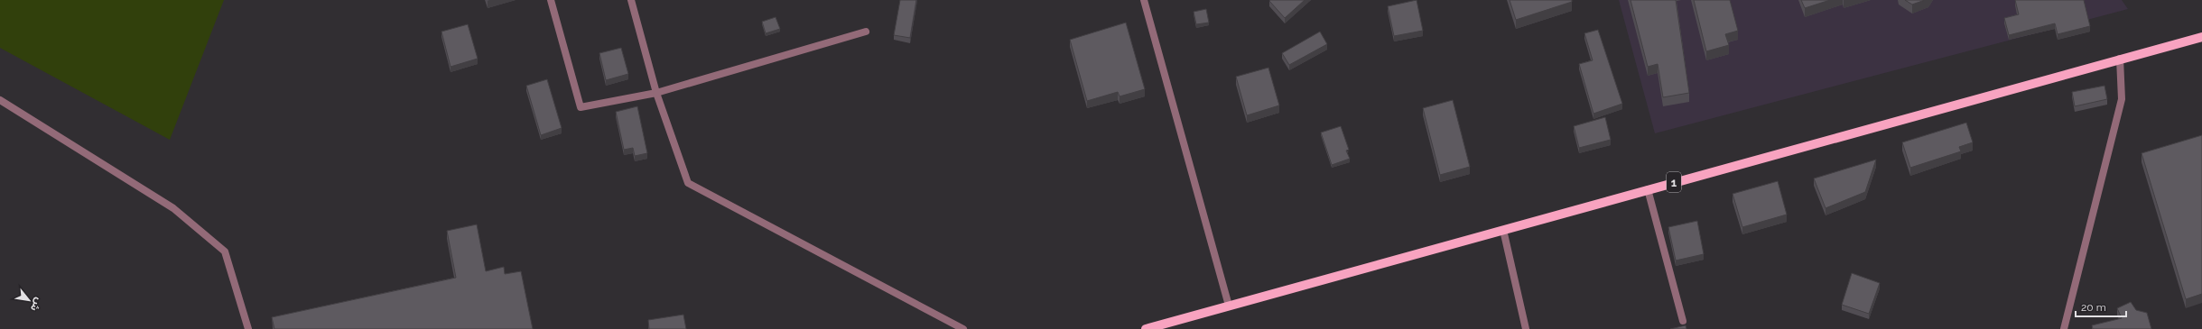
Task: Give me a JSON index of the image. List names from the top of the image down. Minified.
{"streets":{"main road":["1"]},"scale_bar":"20 m","north":"bottom right"}
